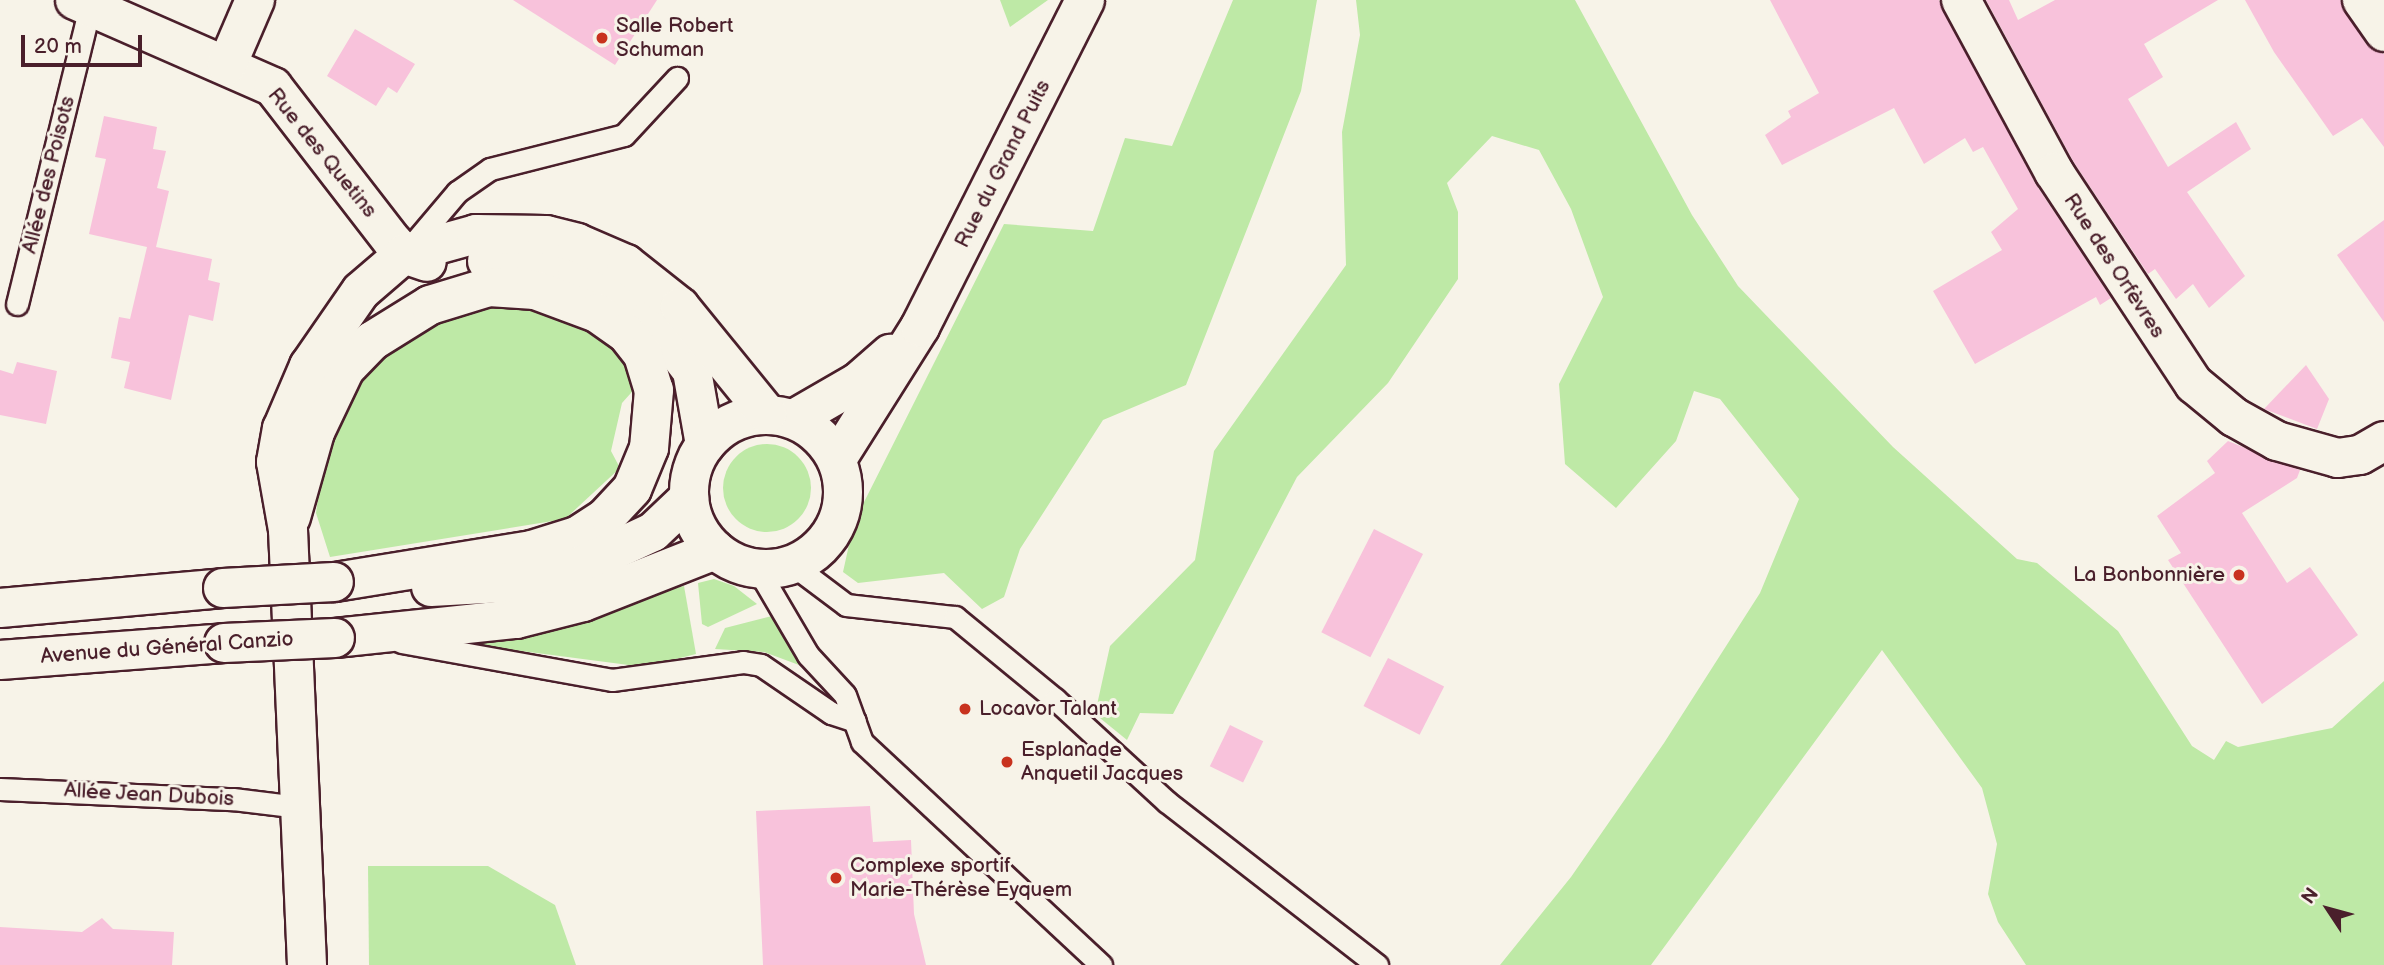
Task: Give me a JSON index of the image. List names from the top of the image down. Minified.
{"streets":{"street":["Rue des Quetins","Rue du Grand Puits","Rue des Orfèvres","Avenue du Général Canzio"],"lane":["Allée des Poisots","Allée Jean Dubois"]},"crossings":[["Rue des Quetins","Allée des Poisots"],["Rue du Grand Puits","Avenue du Général Canzio"]],"places":["Salle Robert Schuman","La Bonbonnière","Locavor Talant","Esplanade Anquetil Jacques","Complexe sportif Marie-Thérèse Eyquem"],"scale_bar":"20 m","north":"top left"}
